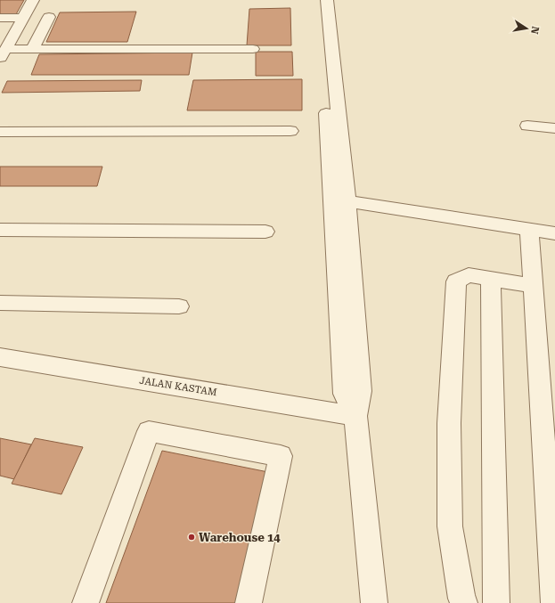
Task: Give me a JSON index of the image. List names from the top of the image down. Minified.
{"streets":{"street":["JALAN KASTAM"]},"places":["Warehouse 14"],"north":"right"}
